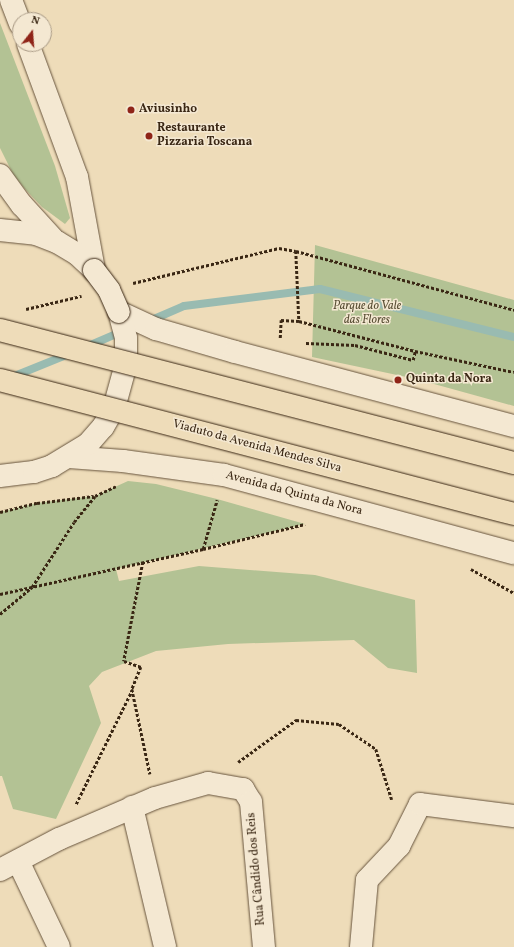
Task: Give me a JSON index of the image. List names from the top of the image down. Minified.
{"streets":{"highway":["Viaduto da Avenida Mendes Silva"],"main road":["Avenida da Quinta da Nora","Rua Cândido dos Reis"]},"parks":["Parque do Vale das Flores"],"places":["Aviusinho","Restaurante Pizzaria Toscana","Quinta da Nora"],"north":"top"}
